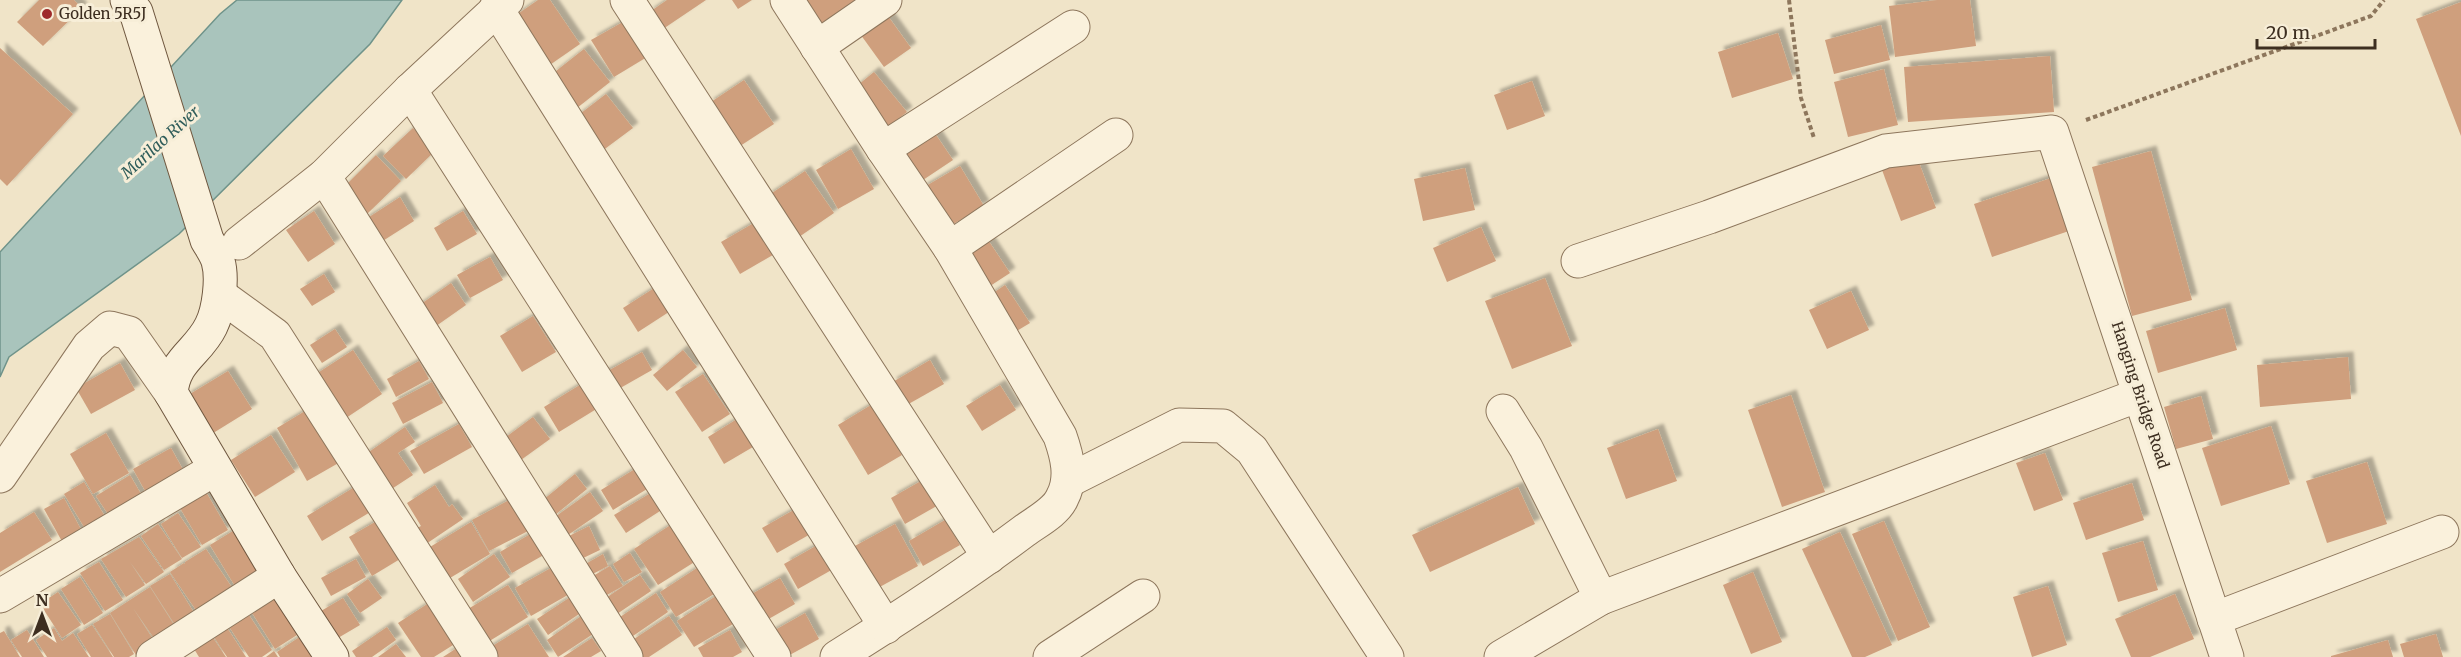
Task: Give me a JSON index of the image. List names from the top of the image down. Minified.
{"streets":{"street":["Hanging Bridge Road"]},"water":["Marilao River"],"places":["Golden 5R5J"],"scale_bar":"20 m","north":"top"}
